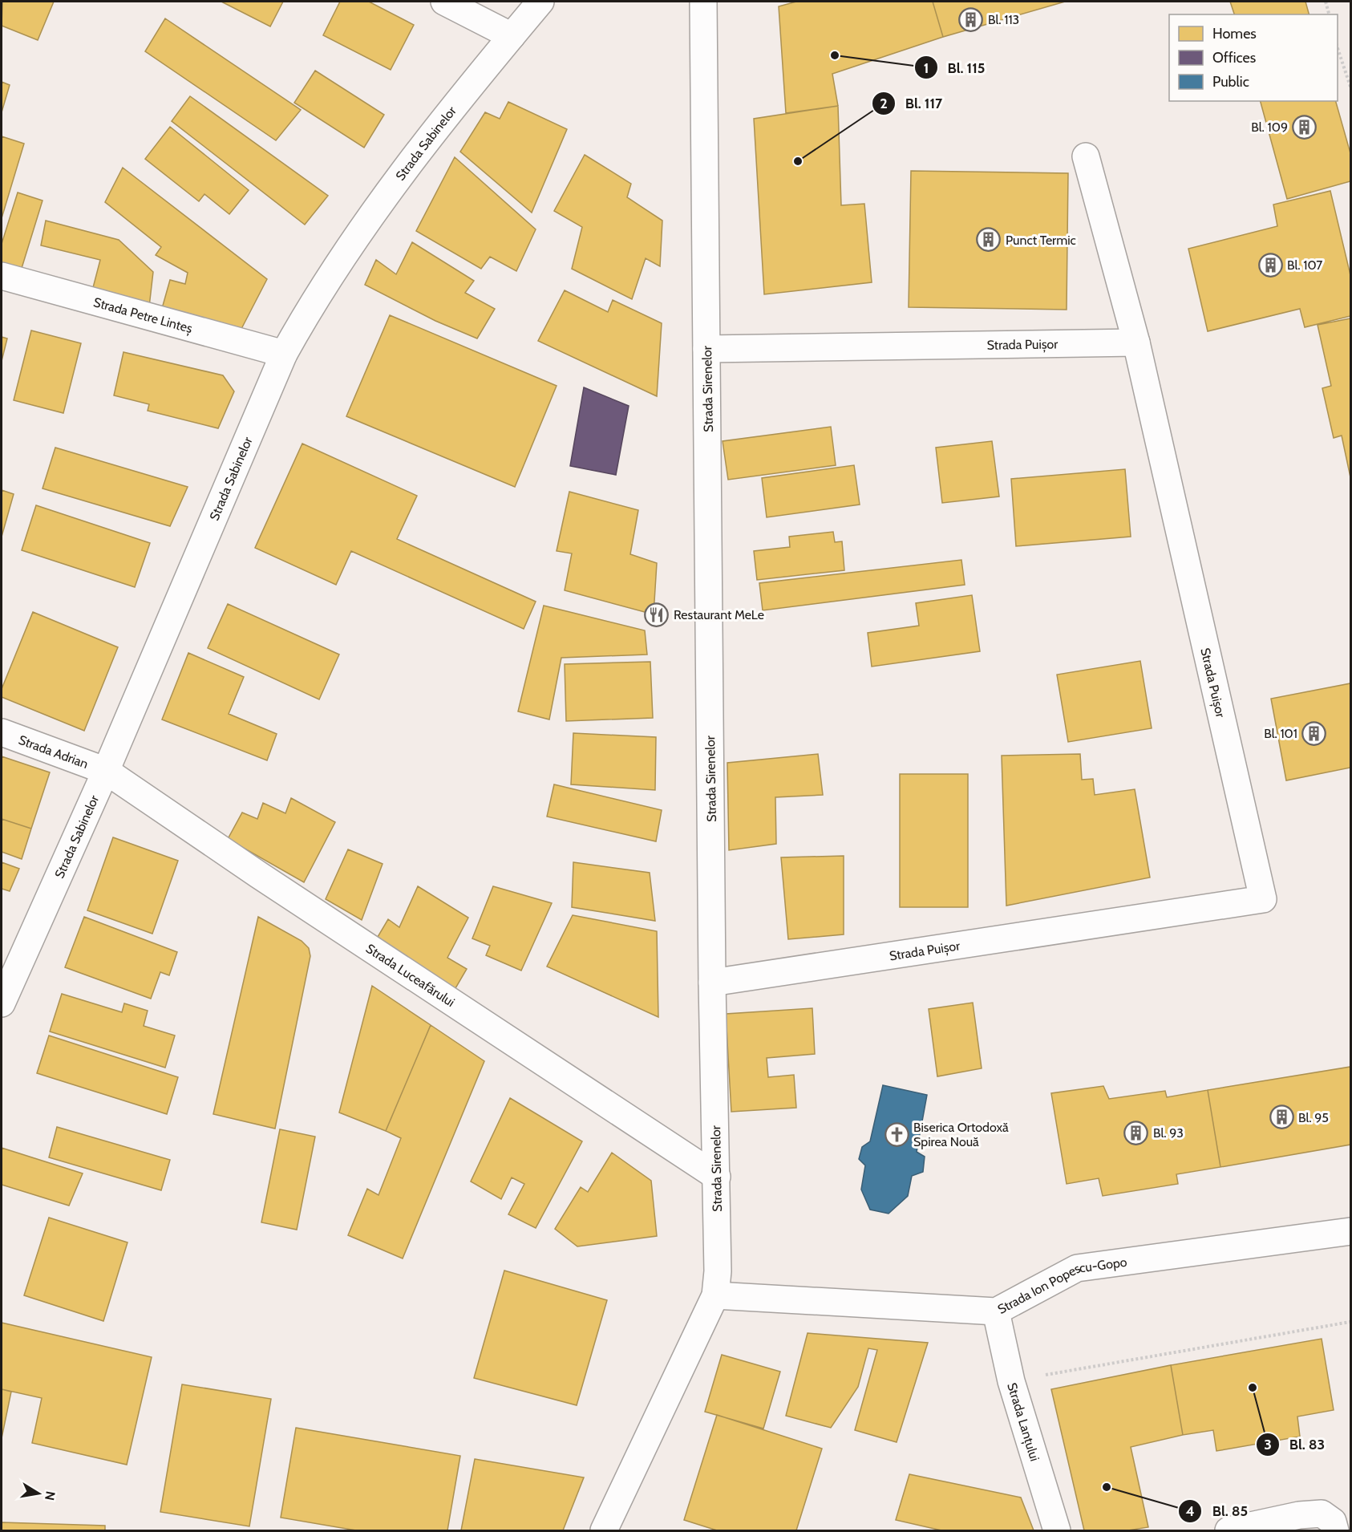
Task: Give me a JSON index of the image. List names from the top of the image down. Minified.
{"streets":{"street":["Strada Sabinelor","Strada Petre Linteș","Strada Puișor","Strada Sirenelor","Strada Adrian","Strada Luceafărului","Strada Ion Popescu-Gopo","Strada Lanțului"]},"crossings":[["Strada Sabinelor","Strada Petre Linteș"],["Strada Sabinelor","Strada Adrian"],["Strada Sabinelor","Strada Luceafărului"],["Strada Puișor","Strada Sirenelor"],["Strada Sirenelor","Strada Luceafărului"],["Strada Sirenelor","Strada Ion Popescu-Gopo"],["Strada Adrian","Strada Luceafărului"],["Strada Ion Popescu-Gopo","Strada Lanțului"]],"places":{"building":["Bl. 113","Bl. 109","Punct Termic","Bl. 107","Bl. 101","Bl. 95","Bl. 93"],"other":["Bl. 115","Bl. 117","Bl. 83","Bl. 85"],"restaurant":["Restaurant MeLe"],"church":["Biserica Ortodoxă Spirea Nouă"]},"legend":["Homes","Offices","Public"],"north":"right"}
